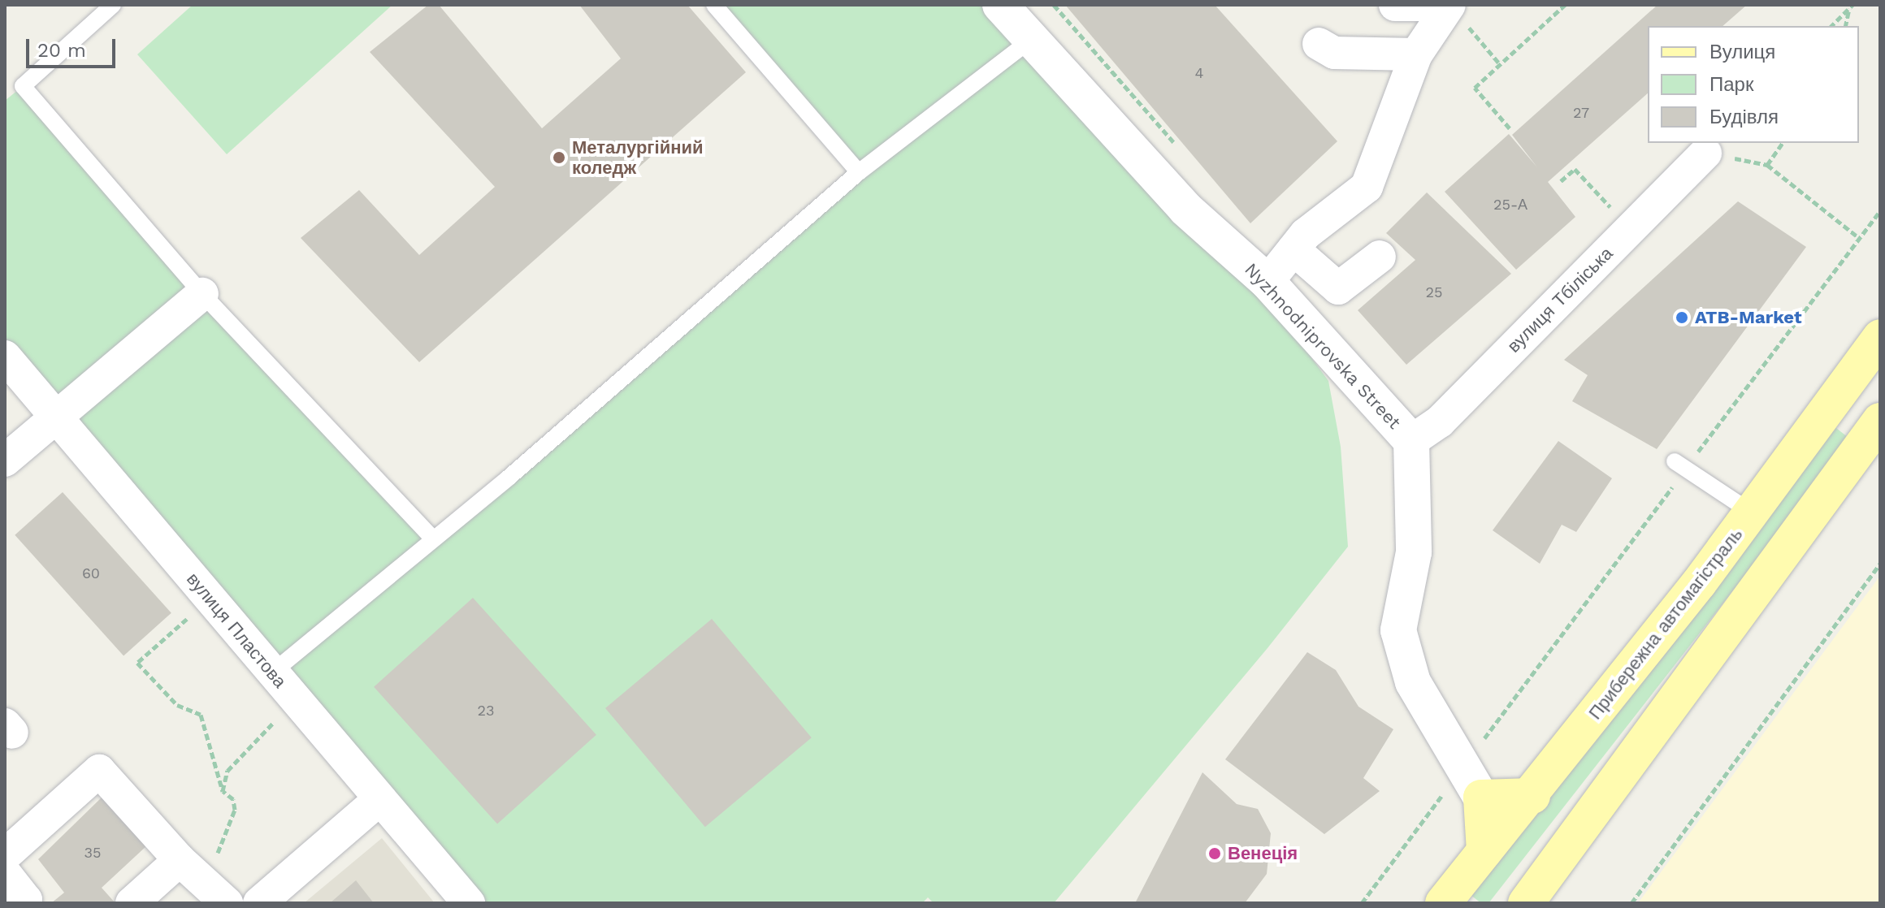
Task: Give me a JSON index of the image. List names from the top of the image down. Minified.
{"streets":{"main road":["Прибережна автомагістраль"],"street":["вулиця Тбіліська","Nyzhnodniprovska Street","вулиця Пластова"]},"crossings":[["вулиця Тбіліська","Nyzhnodniprovska Street"]],"places":["Металургійний коледж","ATB-Market","Венеція"],"house_numbers":["4","27","25-А","25","60","23","35"],"legend":["Вулиця","Парк","Будівля"],"scale_bar":"20 m"}
